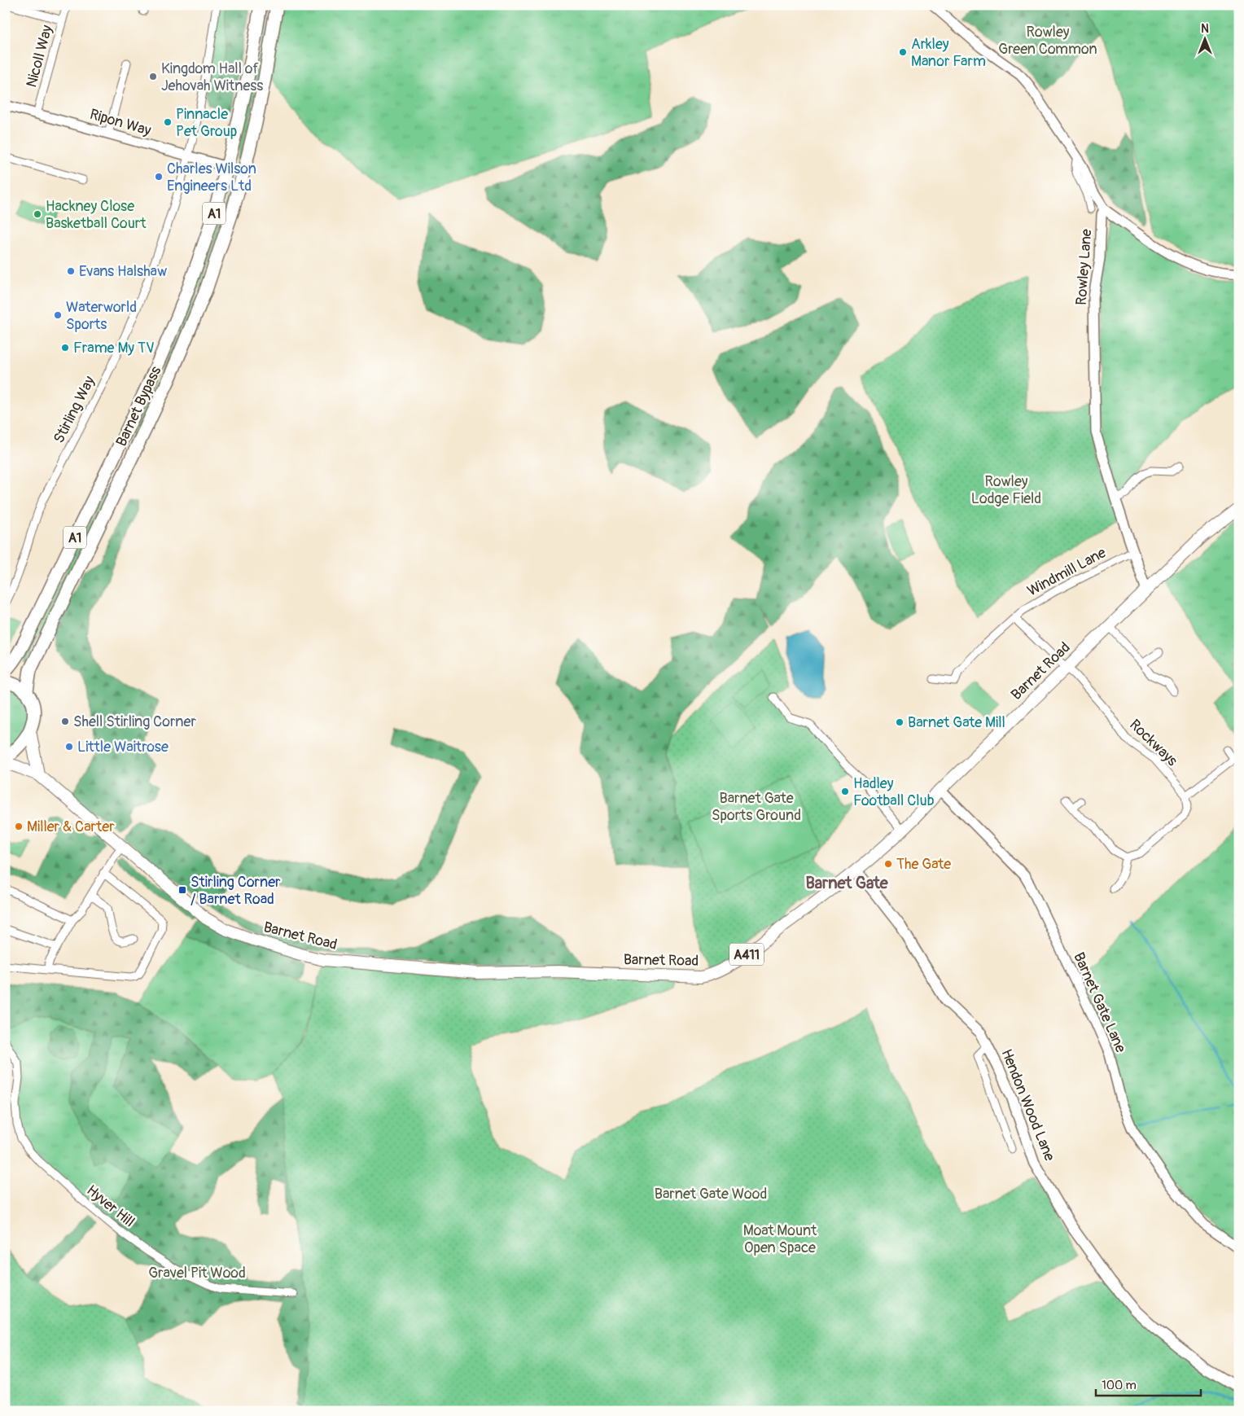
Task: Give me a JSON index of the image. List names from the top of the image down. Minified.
{"streets":{"highway":["A1","Barnet Bypass"],"main road":["Barnet Road","A411","Hendon Wood Lane"],"street":["Nicoll Way","Ripon Way","Rowley Lane","Stirling Way","Windmill Lane","Rockways","Barnet Gate Lane","Hyver Hill"]},"crossings":[["Nicoll Way","Ripon Way"],["Ripon Way","Barnet Bypass"],["Ripon Way","Stirling Way"],["Rowley Lane","Windmill Lane"],["Rowley Lane","Barnet Road"],["Barnet Road","Rockways"],["Barnet Road","Barnet Gate Lane"],["Barnet Road","Hendon Wood Lane"]],"districts":["Barnet Gate"],"parks":["Rowley Green Common","Rowley Lodge Field","Barnet Gate Sports Ground","Barnet Gate Wood","Moat Mount Open Space","Gravel Pit Wood"],"places":{"other":["Arkley Manor Farm","Kingdom Hall of Jehovah Witness","Pinnacle Pet Group","Charles Wilson Engineers Ltd","Hackney Close Basketball Court","Evans Halshaw","Waterworld Sports","Frame My TV","Shell Stirling Corner","Barnet Gate Mill","Little Waitrose","Hadley Football Club","Miller & Carter","The Gate"],"transit":["Stirling Corner / Barnet Road"]},"scale_bar":"100 m","north":"top"}
